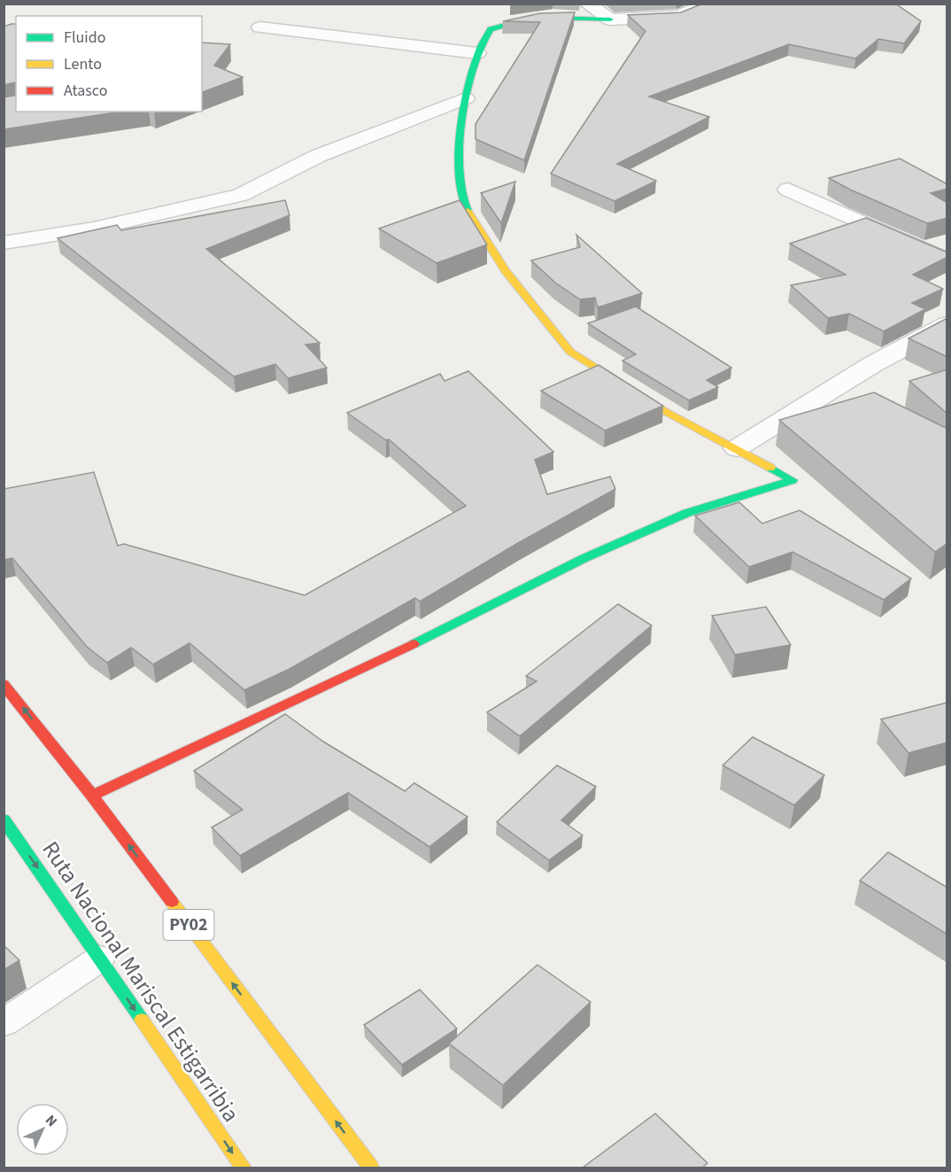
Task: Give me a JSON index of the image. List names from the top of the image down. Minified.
{"streets":{"main road":["PY02","Ruta Nacional Mariscal Estigarribia"]},"legend":["Fluido","Lento","Atasco"],"north":"top right"}
